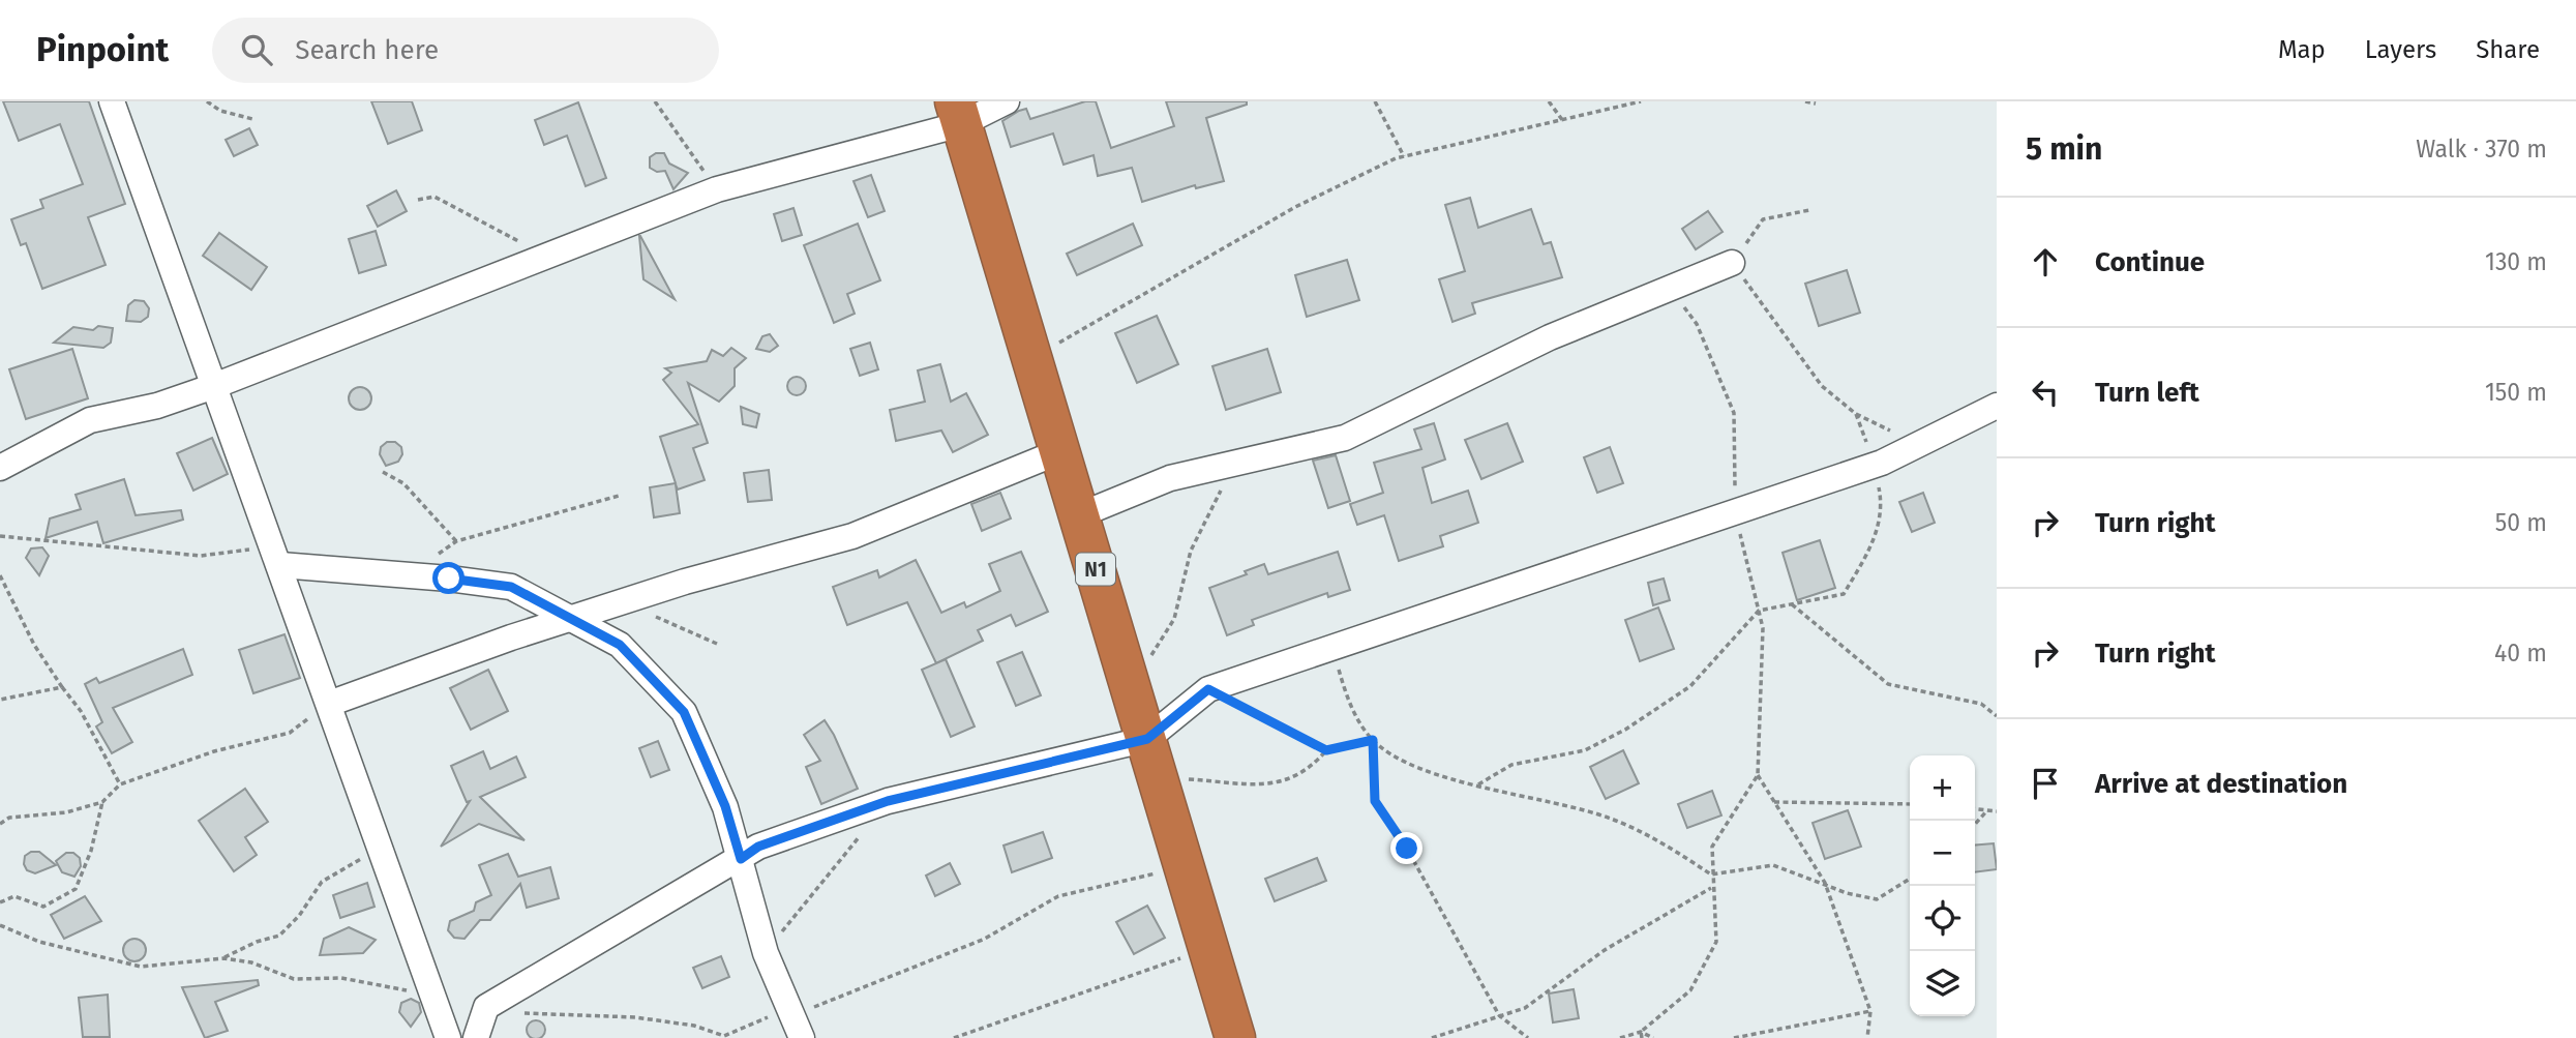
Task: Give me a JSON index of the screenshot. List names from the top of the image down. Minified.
{"streets":{"highway":["N1"]},"page":{"header":"Pinpoint","search":"Search here","nav":["Map","Layers","Share"],"heading":["5 min","Walk · 370 m"],"list":[["Continue","130 m"],["Turn left","150 m"],["Turn right","50 m"],["Turn right","40 m"],"Arrive at destination"],"map_buttons":["+","−"]}}
